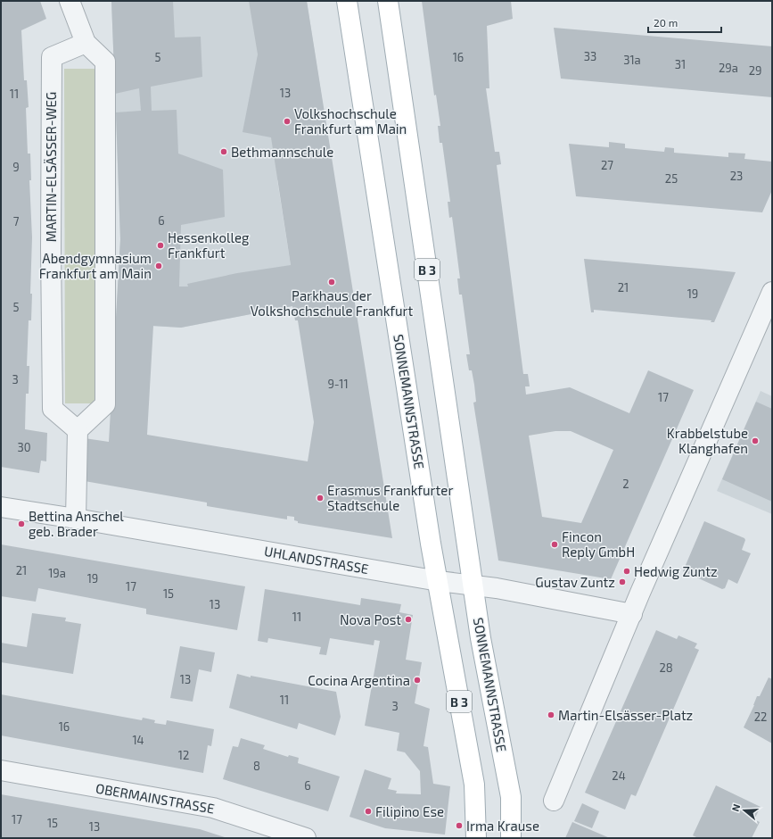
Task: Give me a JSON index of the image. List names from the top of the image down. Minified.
{"streets":{"main road":["B 3","SONNEMANNSTRASSE"],"street":["MARTIN-ELSÄSSER-WEG","UHLANDSTRASSE","OBERMAINSTRASSE"]},"crossings":[["SONNEMANNSTRASSE","UHLANDSTRASSE"]],"places":["Volkshochschule Frankfurt am Main","Bethmannschule","Hessenkolleg Frankfurt","Abendgymnasium Frankfurt am Main","Parkhaus der Volkshochschule Frankfurt","Krabbelstube Klanghafen","Erasmus Frankfurter Stadtschule","Bettina Anschel geb. Brader","Fincon Reply GmbH","Hedwig Zuntz","Gustav Zuntz","Nova Post","Cocina Argentina","Martin-Elsässer-Platz","Filipino Ese","Irma Krause"],"house_numbers":["33","5","16","31a","31","29a","29","13","11","27","9","23","25","6","7","21","19","5","3","9-11","17","30","2","21","19a","19","17","15","13","11","28","13","11","3","22","16","14","12","8","24","6","17","15","13"],"scale_bar":"20 m","north":"left"}
